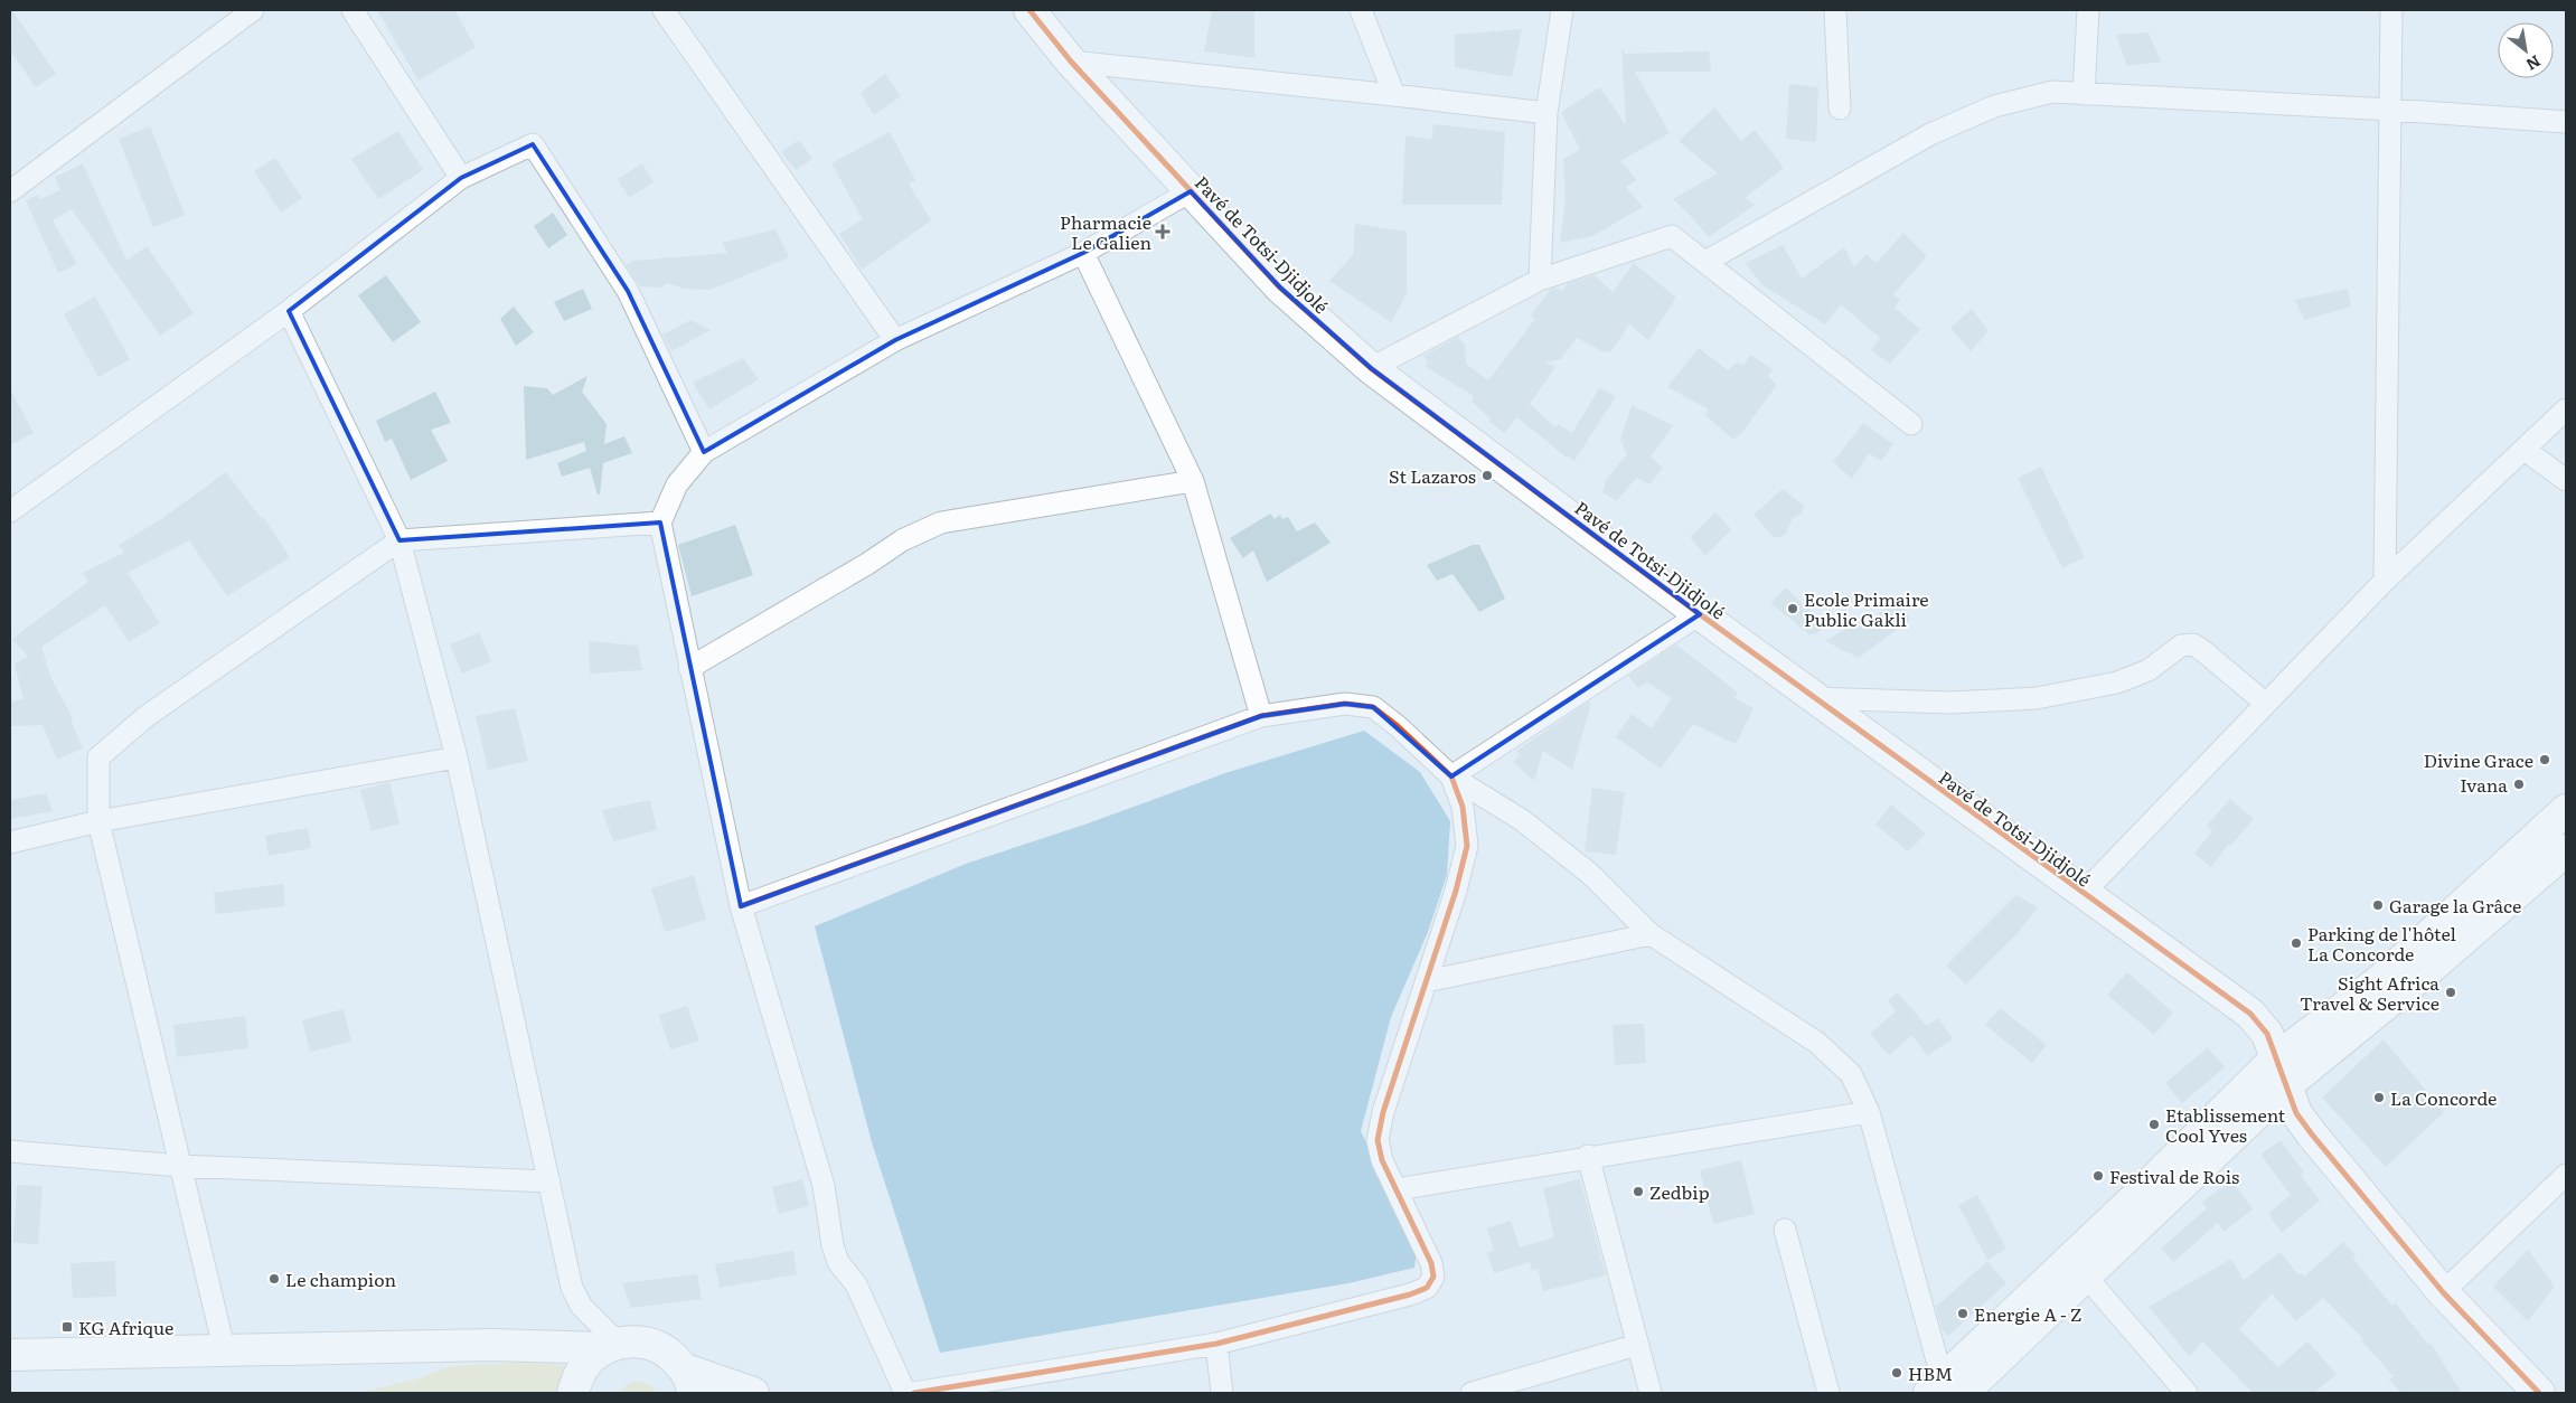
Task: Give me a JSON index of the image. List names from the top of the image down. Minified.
{"streets":{"main road":["Pavé de Totsi-Djidjolé"]},"places":{"health":["Pharmacie Le Galien"],"other":["St Lazaros","Ecole Primaire Public Gakli","Divine Grace","Ivana","Garage la Grâce","Parking de l'hôtel La Concorde","Sight Africa Travel & Service","La Concorde","Etablissement Cool Yves","Festival de Rois","Zedbip","Le champion","Energie A - Z","HBM"],"transit":["KG Afrique"]},"north":"bottom right"}
